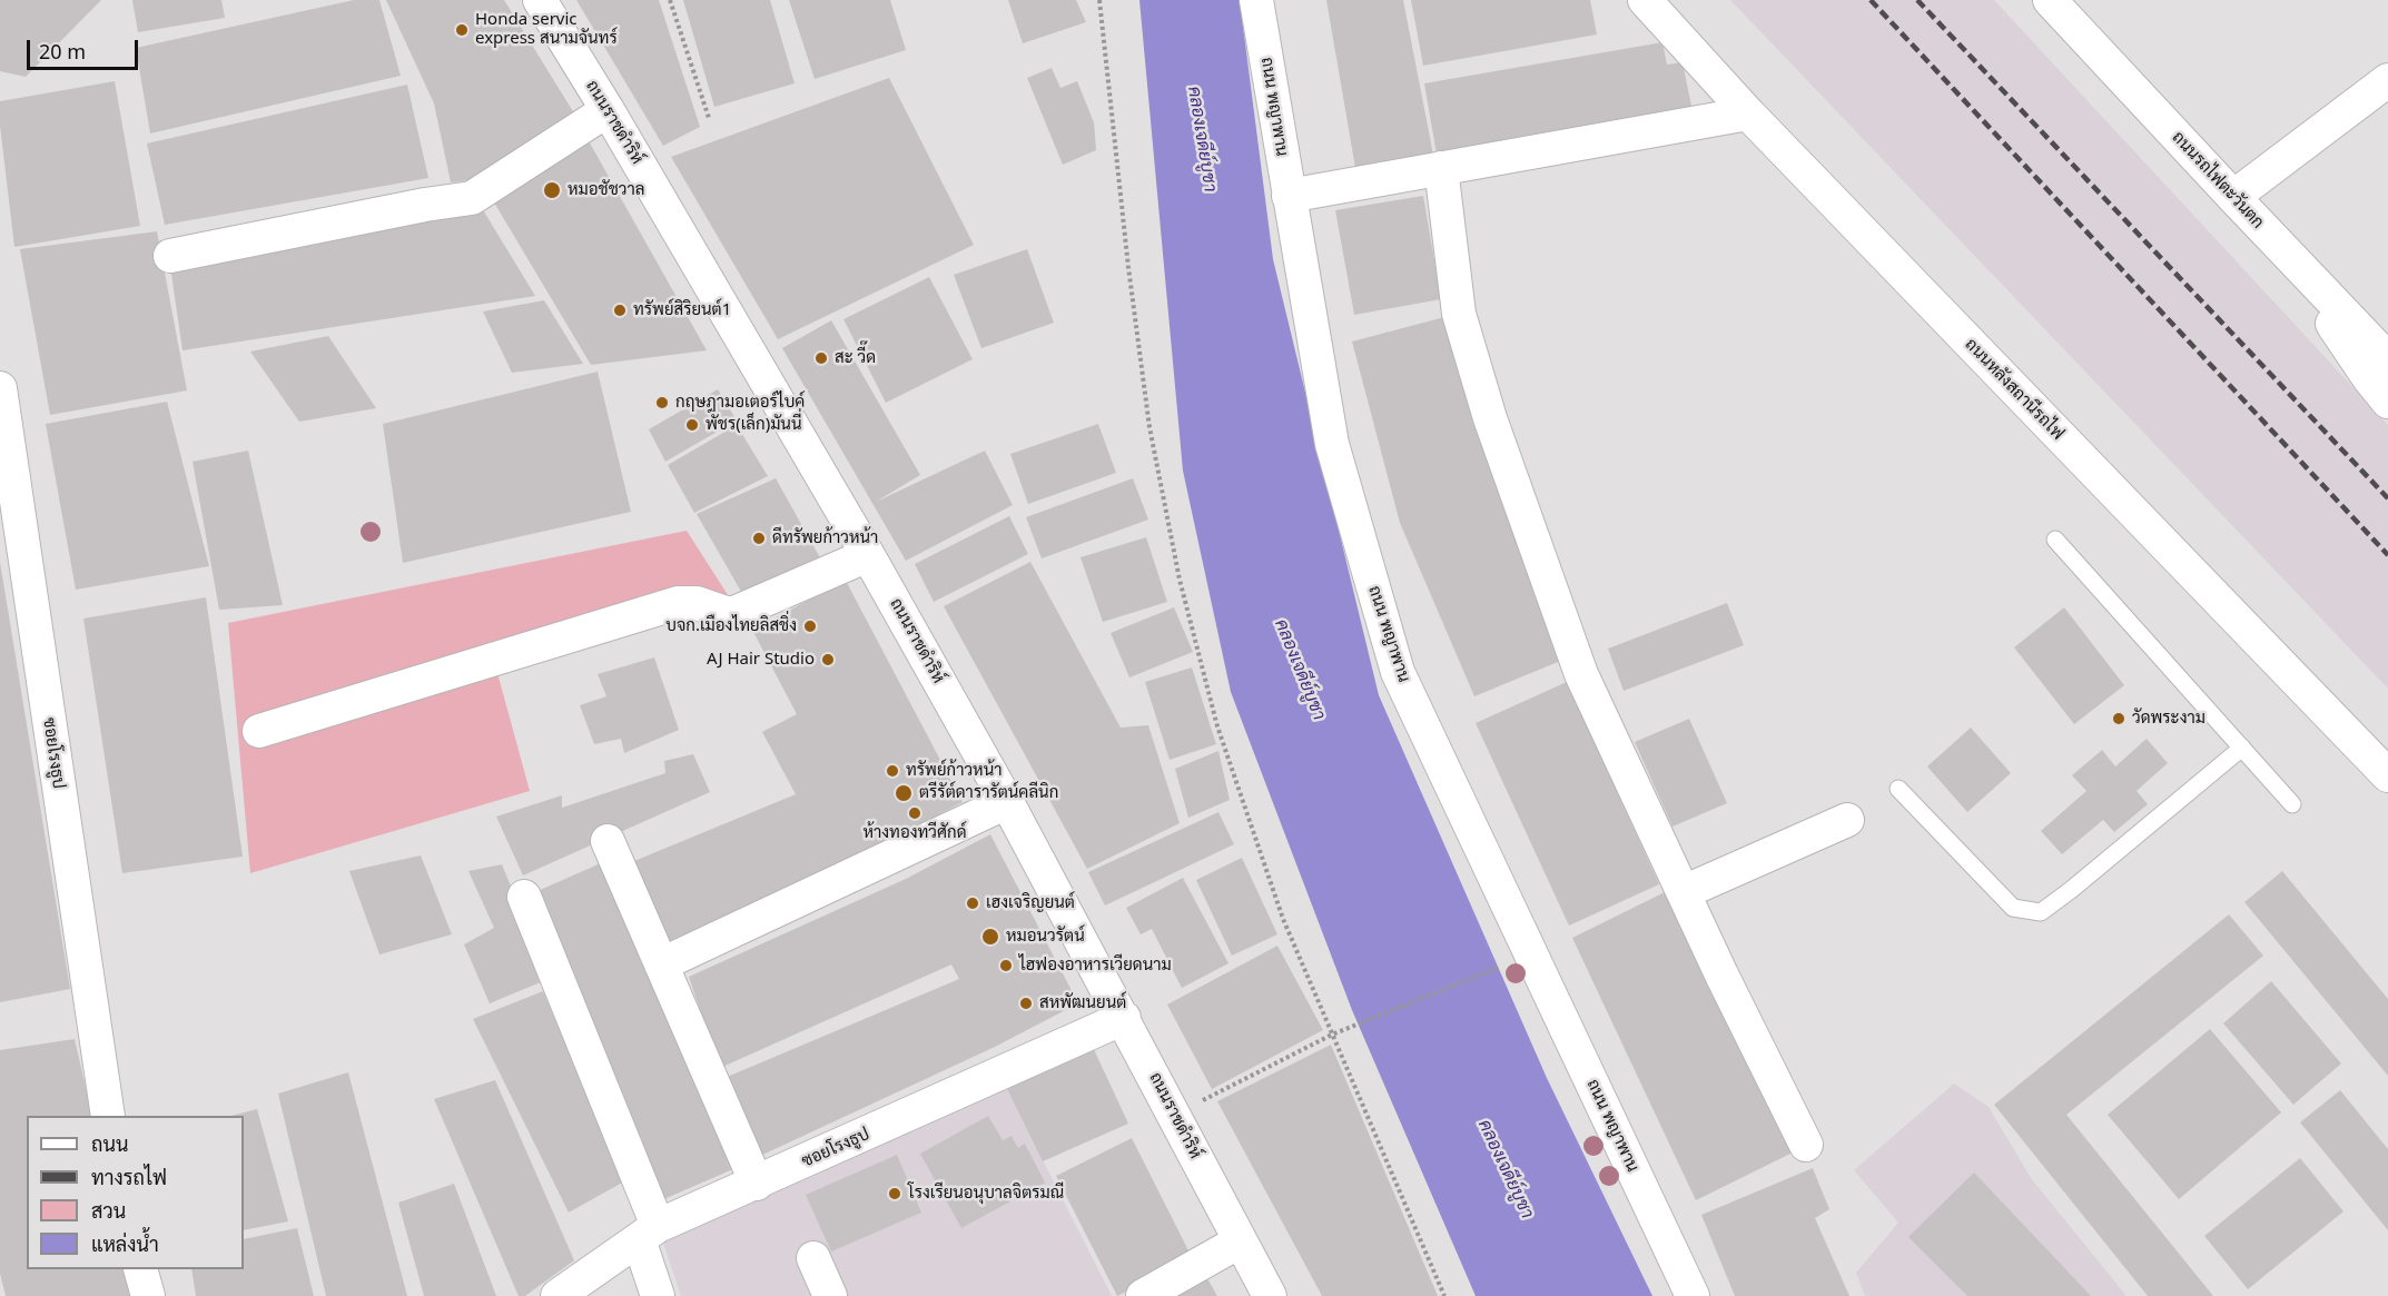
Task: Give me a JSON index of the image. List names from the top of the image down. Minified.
{"streets":{"street":["ถนน พญาพาน","ถนนราชดำริห์","ถนนรถไฟตะวันตก","ถนนหลังสถานีรถไฟ","ซอยโรงธูป"]},"crossings":[["ถนนราชดำริห์","ซอยโรงธูป"]],"water":["คลองเจดีย์บูชา"],"places":["Honda servic express สนามจันทร์","หมอชัชวาล","ทรัพย์สิริยนต์1","สะ วี๊ด","กฤษฎามอเตอร์ไบค์","พัชร(เล็ก)มันนี่","ดีทรัพยก้าวหน้า","บจก.เมืองไทยลิสชิ่ง","AJ Hair Studio","วัดพระงาม","ทรัพย์ก้าวหน้า","ตรีรัต์ดารารัตน์คลีนิก","ห้างทองทวีศักด์","เฮงเจริญยนต์","หมอนวรัตน์","ไฮฟองอาหารเวียดนาม","สหพัฒนยนต์","โรงเรียนอนุบาลจิตรมณี"],"legend":["ถนน","ทางรถไฟ","สวน","แหล่งน้ำ"],"scale_bar":"20 m"}
